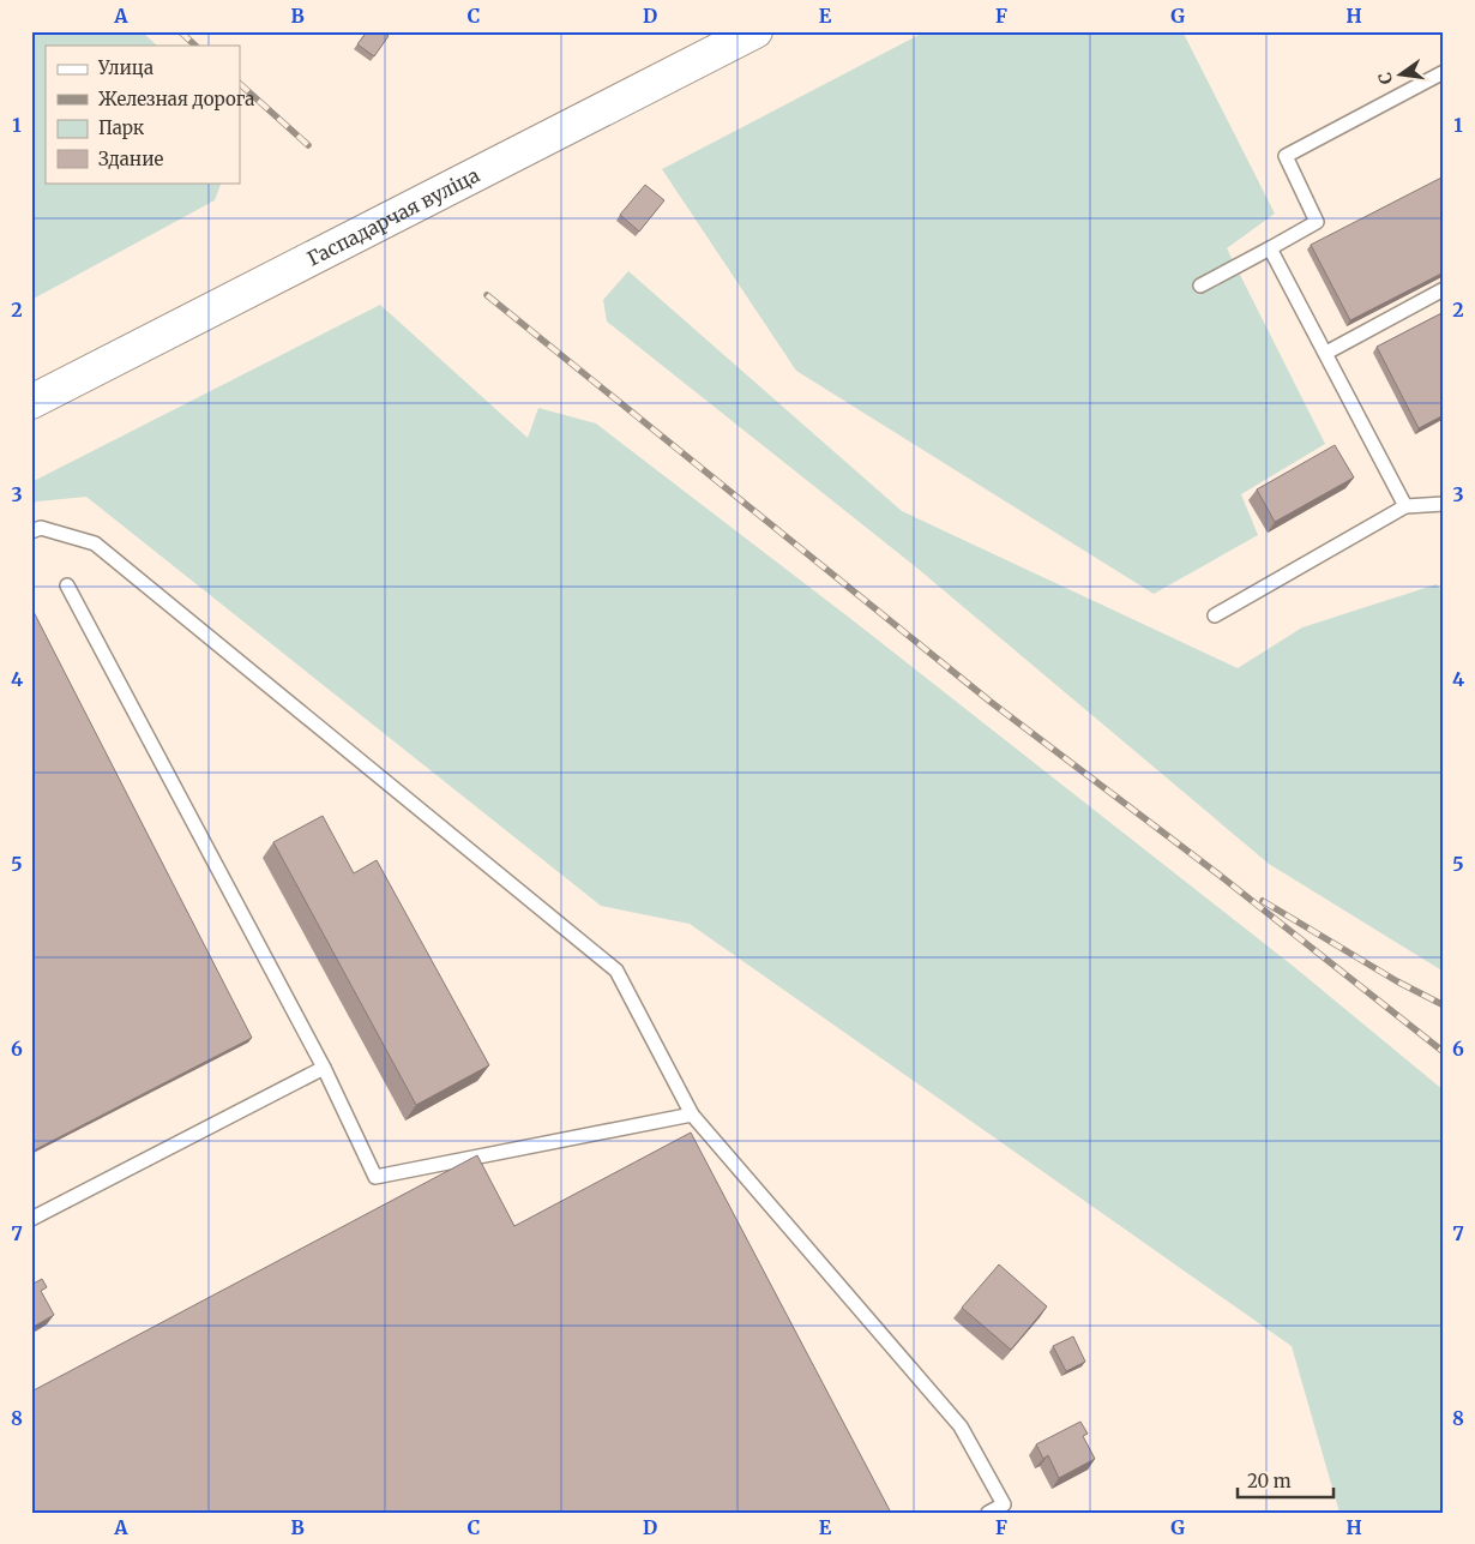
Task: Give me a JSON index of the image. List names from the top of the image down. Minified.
{"streets":{"street":["Гаспадарчая вуліца"]},"legend":["Улица","Железная дорога","Парк","Здание"],"scale_bar":"20 m","north":"left","grid":{"columns":["A","B","C","D","E","F","G","H"],"rows":["1","2","3","4","5","6","7","8"]}}
